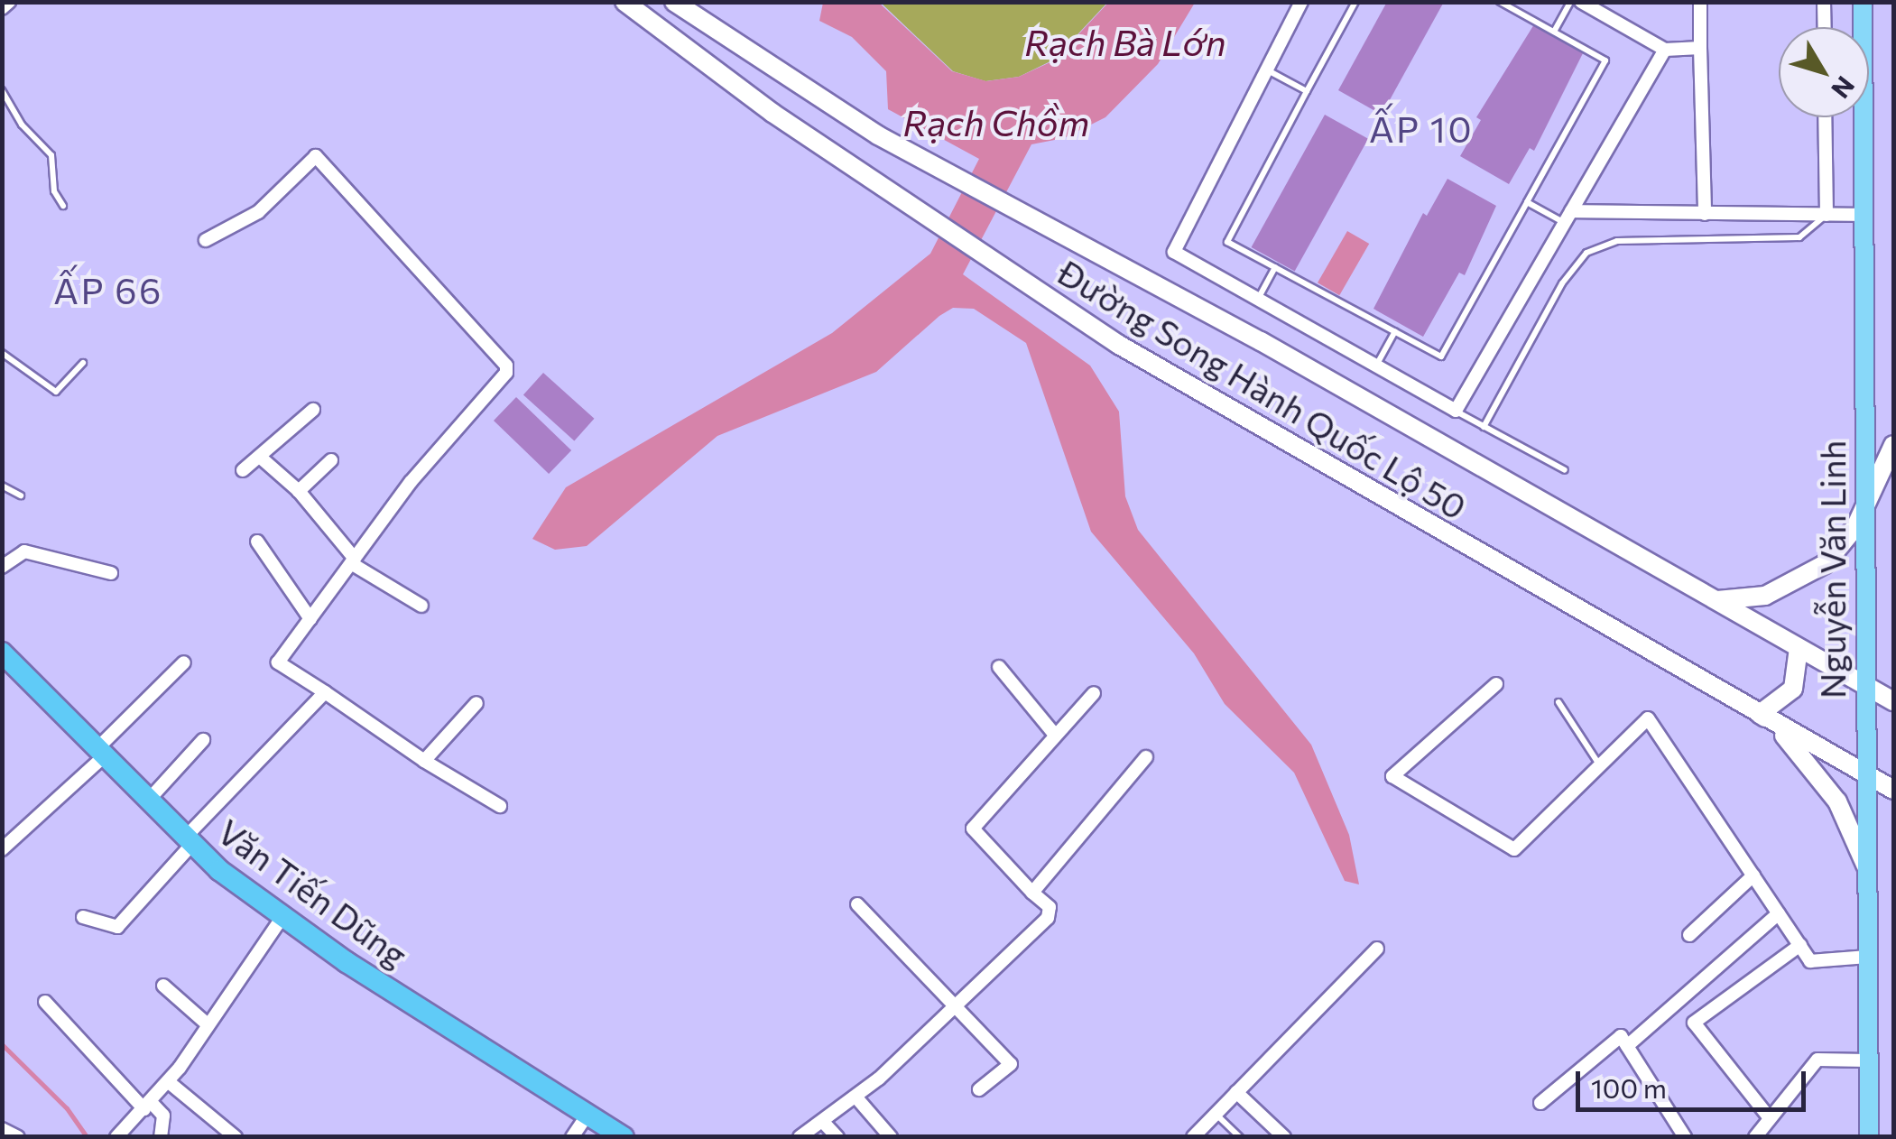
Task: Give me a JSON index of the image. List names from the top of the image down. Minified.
{"streets":{"highway":["Văn Tiến Dũng"],"main road":["Đường Song Hành Quốc Lộ 50","Nguyễn Văn Linh"]},"crossings":[["Đường Song Hành Quốc Lộ 50","Nguyễn Văn Linh"]],"districts":["ẤP 10","ẤP 66"],"water":["Rạch Bà Lớn","Rạch Chồm"],"scale_bar":"100 m","north":"bottom right"}
